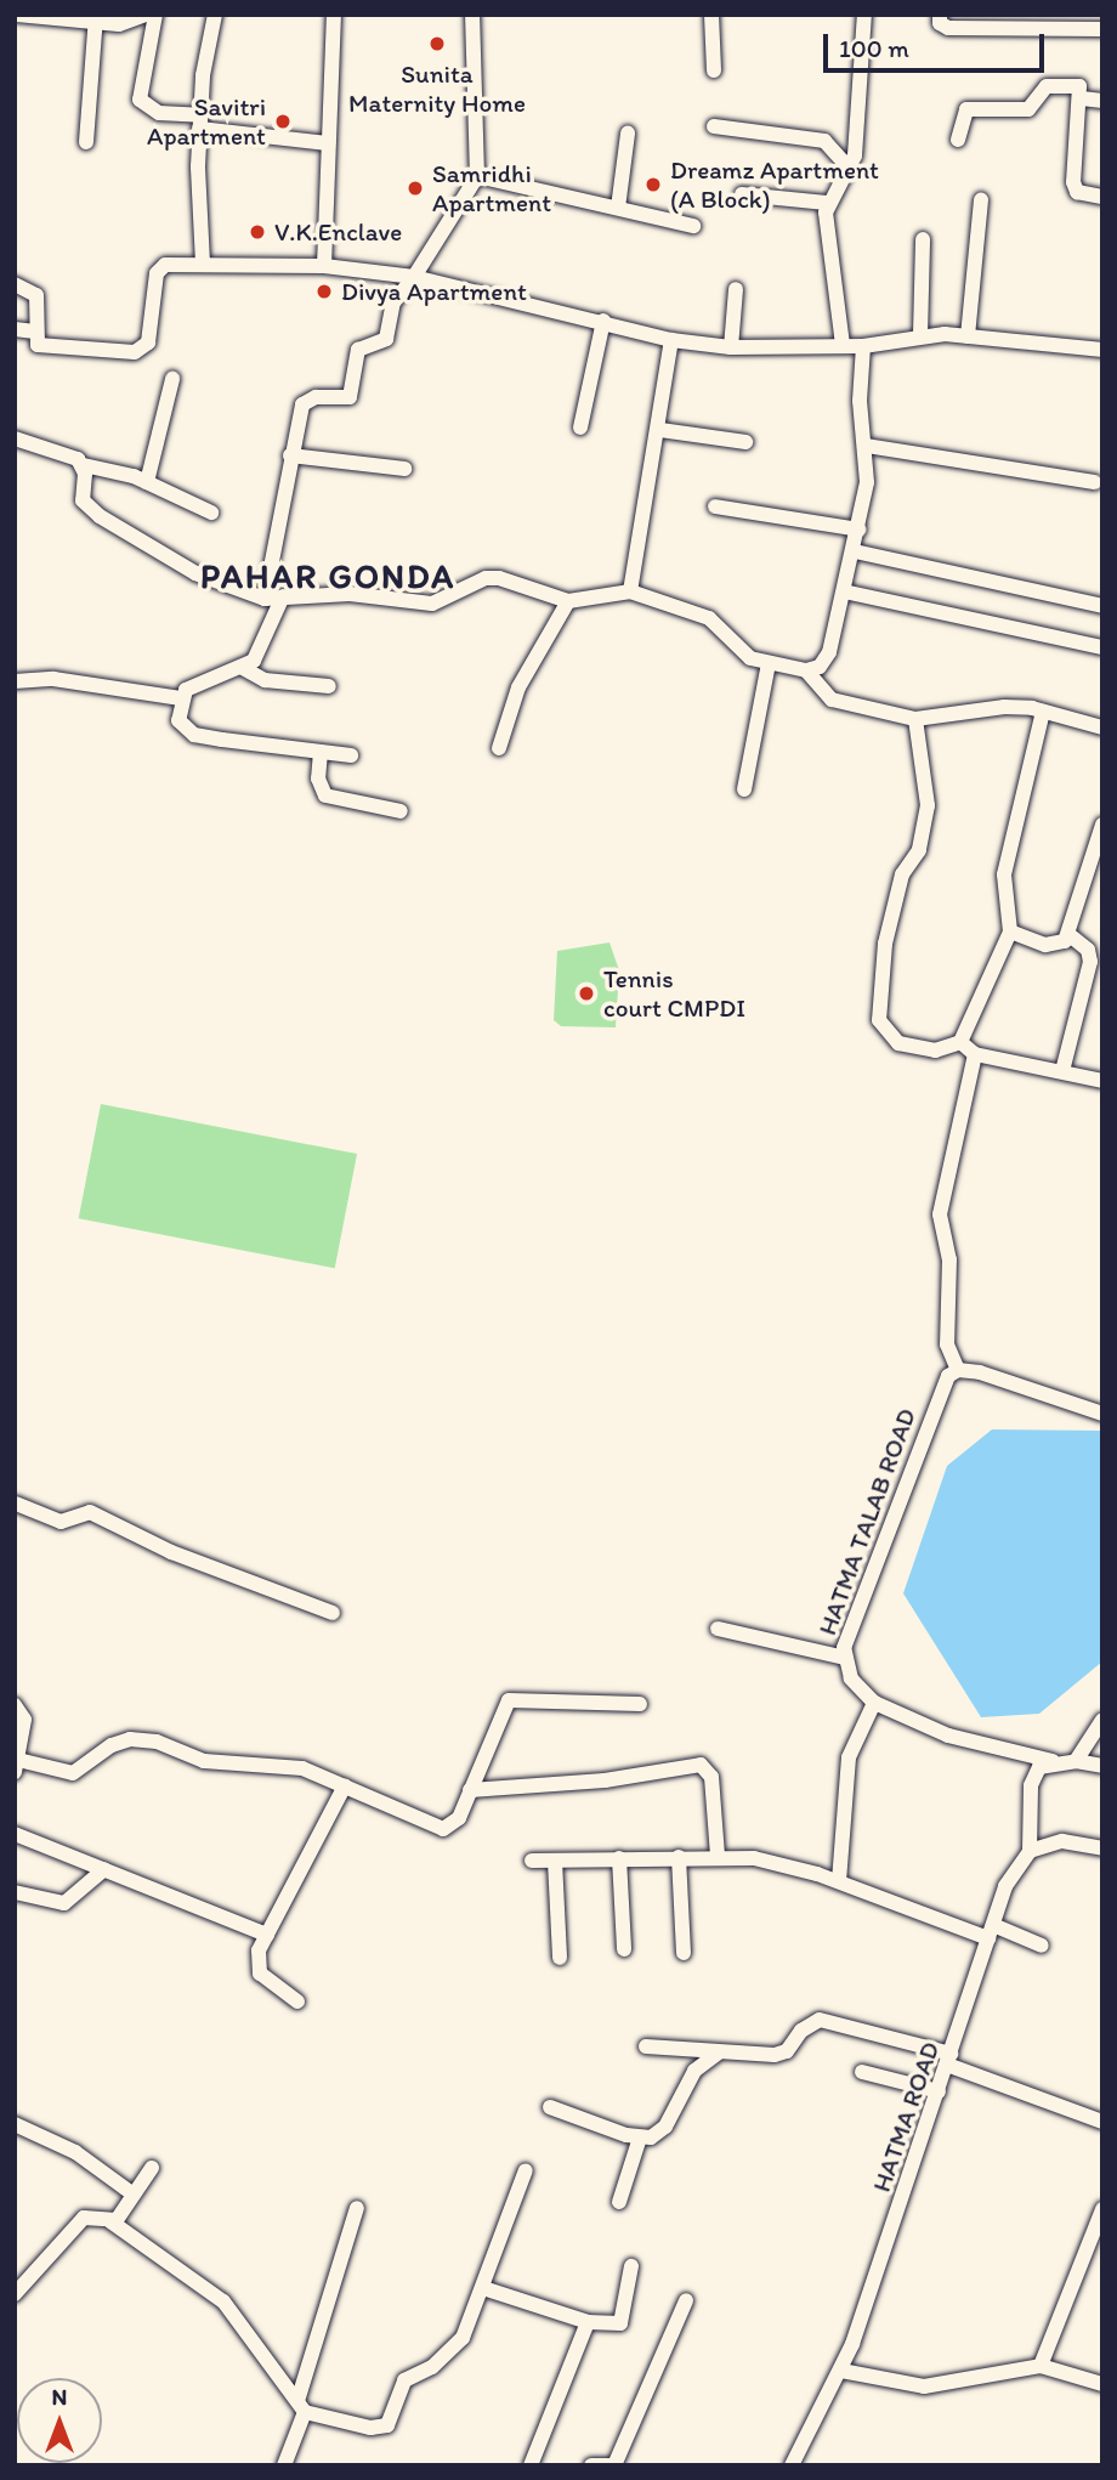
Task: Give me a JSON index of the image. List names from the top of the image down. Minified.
{"streets":{"street":["HATMA TALAB ROAD","HATMA ROAD"]},"districts":["PAHAR GONDA"],"places":["Sunita Maternity Home","Savitri Apartment","Dreamz Apartment (A Block)","Samridhi Apartment","V.K.Enclave","Divya Apartment","Tennis court CMPDI"],"scale_bar":"100 m","north":"top"}
